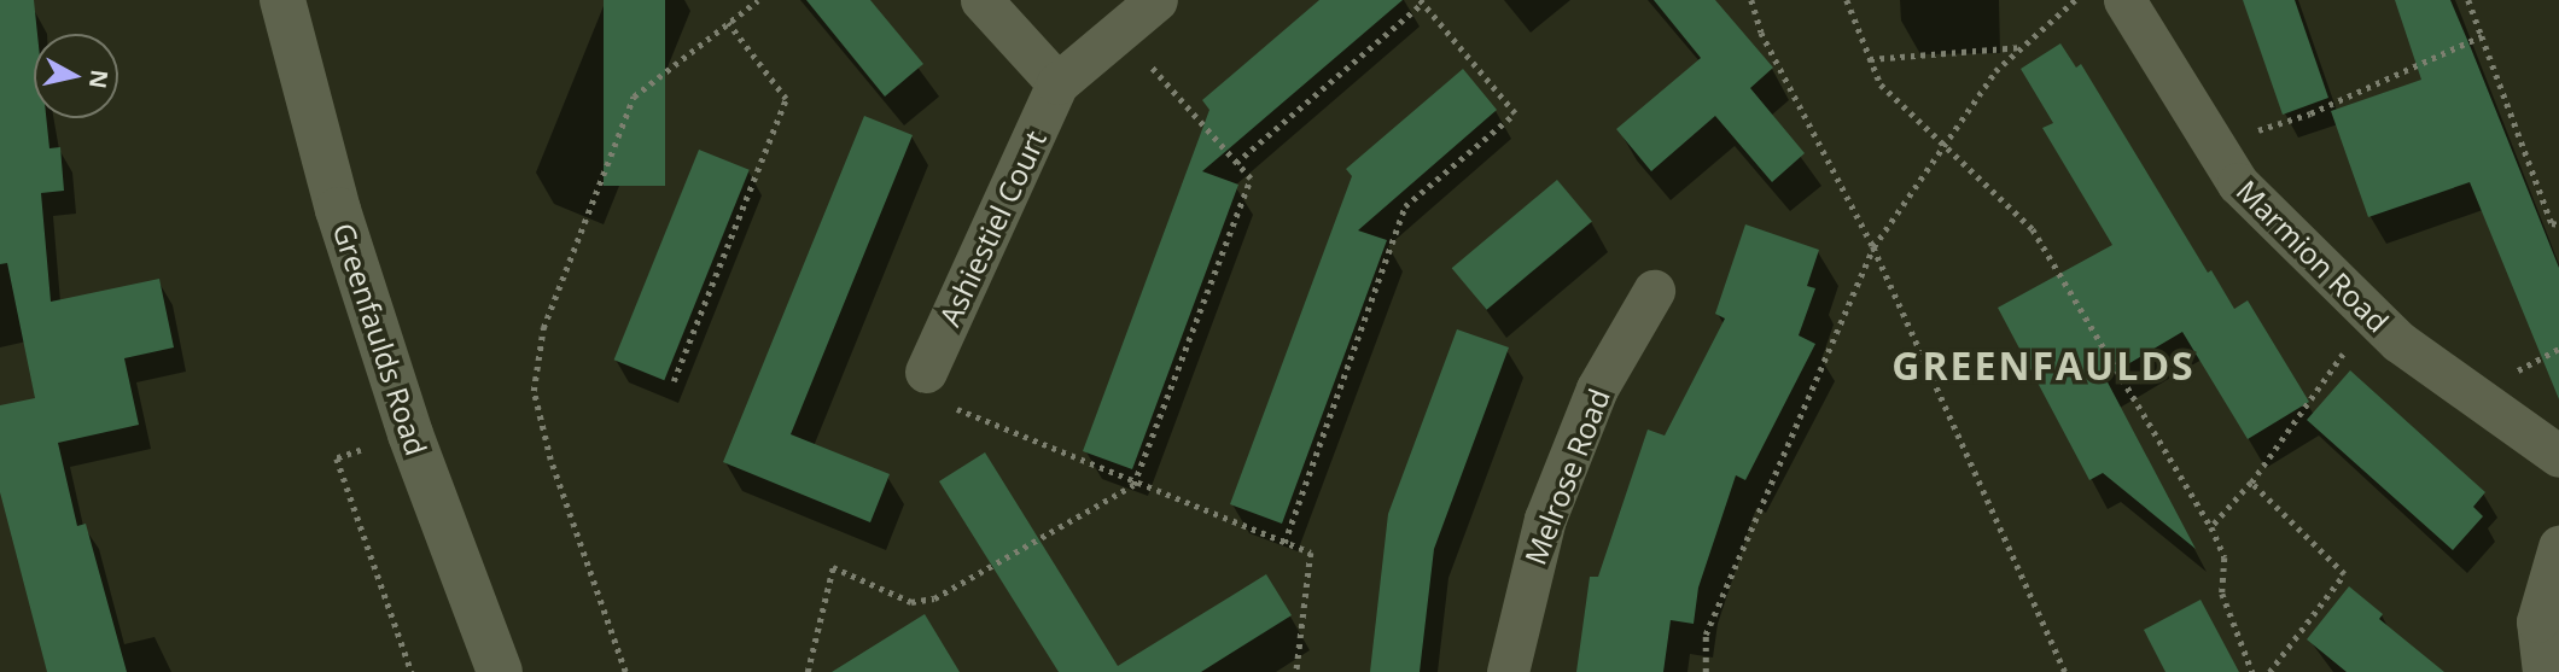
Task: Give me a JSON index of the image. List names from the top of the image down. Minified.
{"streets":{"street":["Ashiestiel Court","Marmion Road","Greenfaulds Road","Melrose Road"]},"districts":["GREENFAULDS"],"north":"right"}
